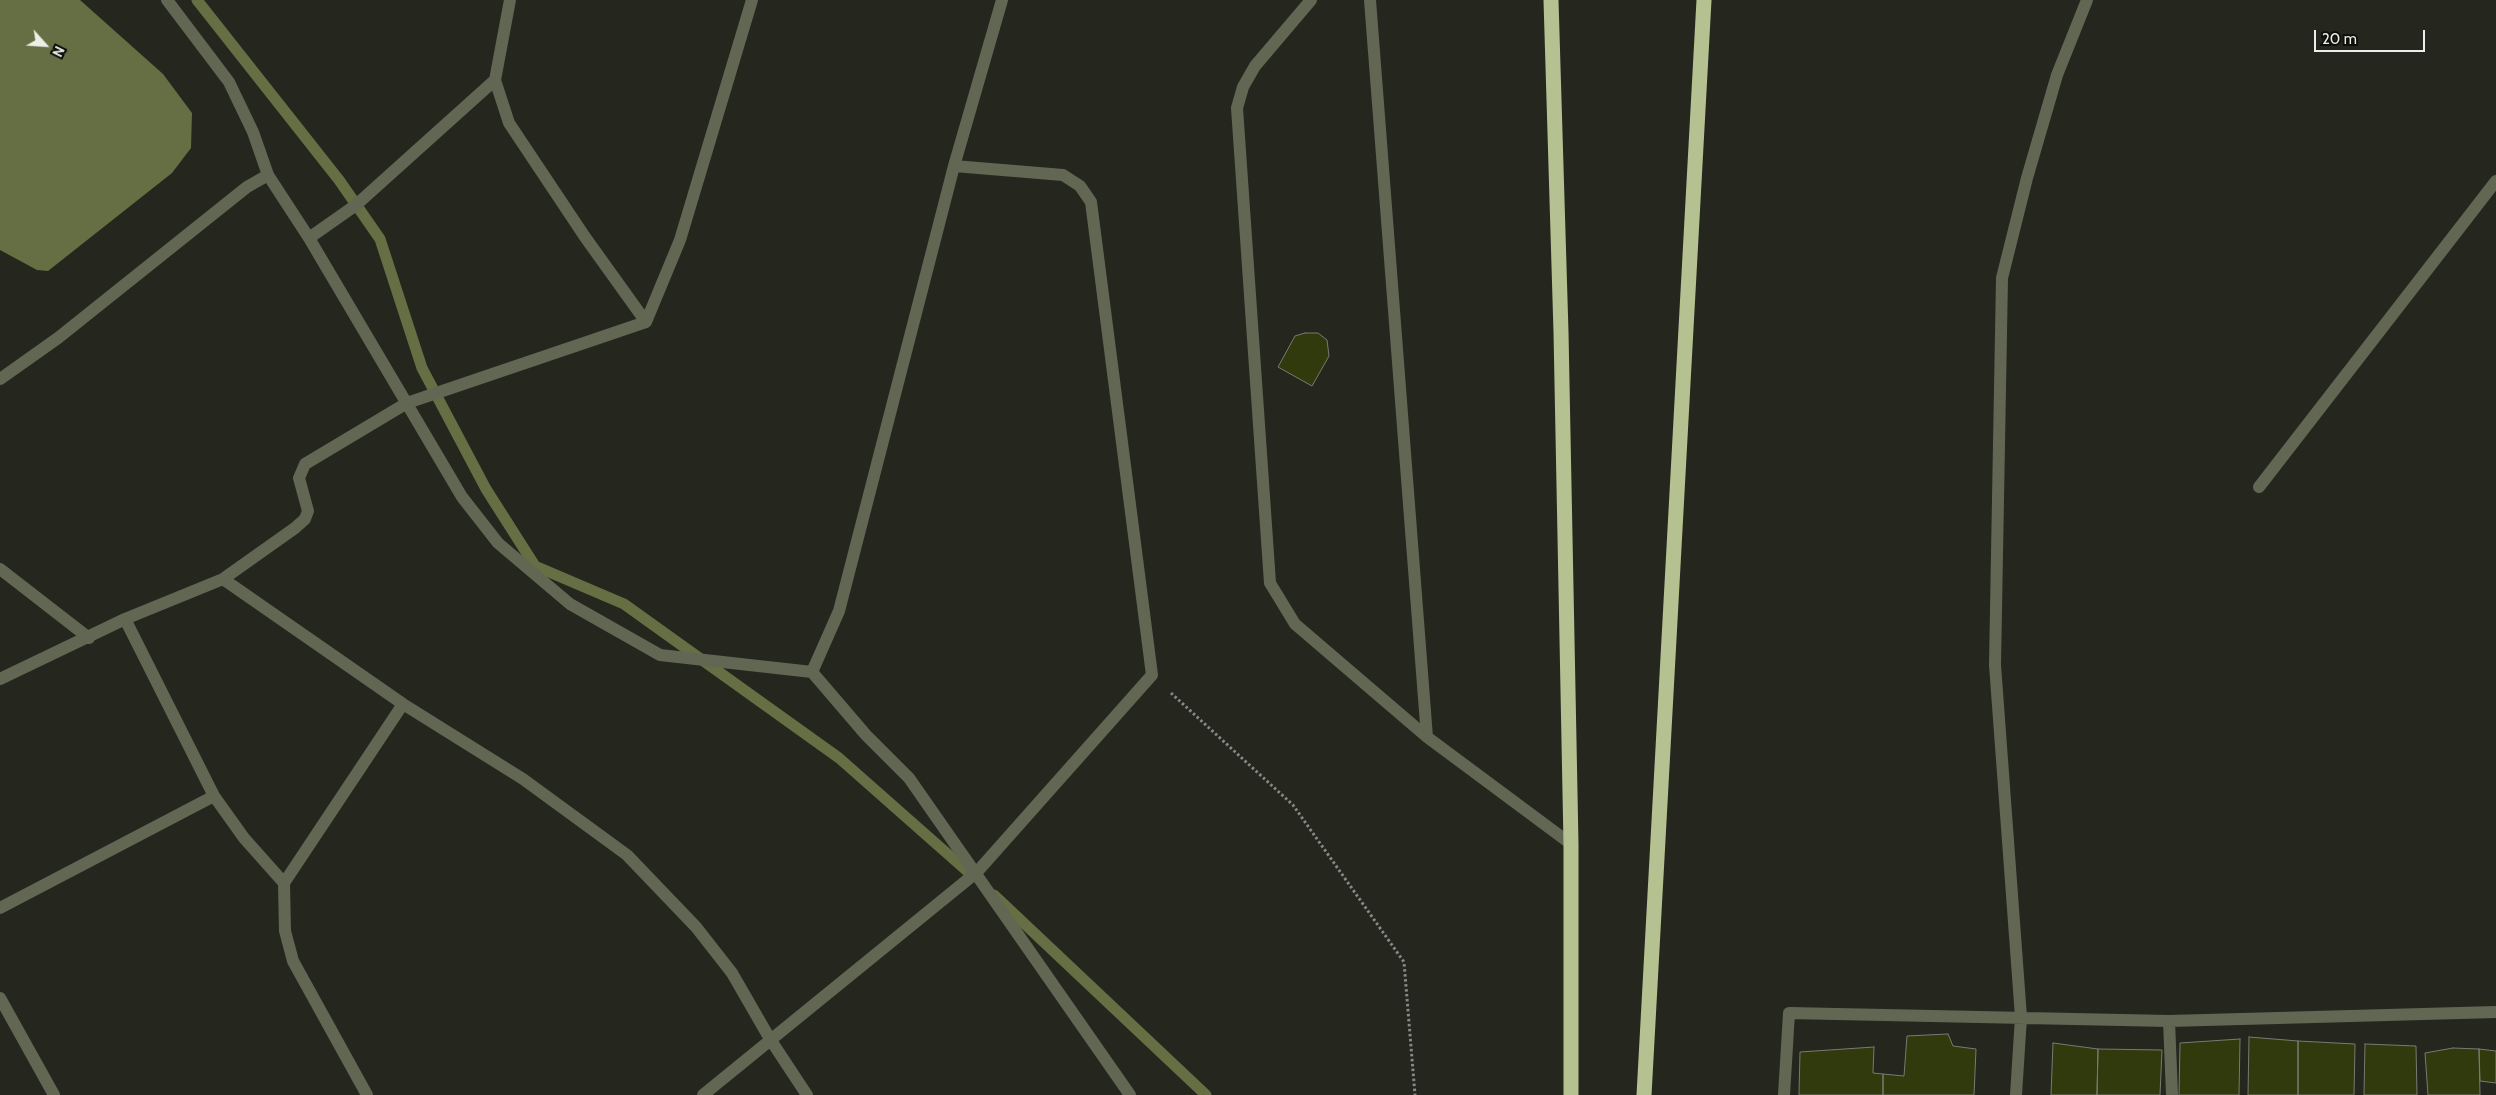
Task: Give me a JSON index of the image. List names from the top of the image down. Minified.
{"scale_bar":"20 m","north":"bottom right"}
